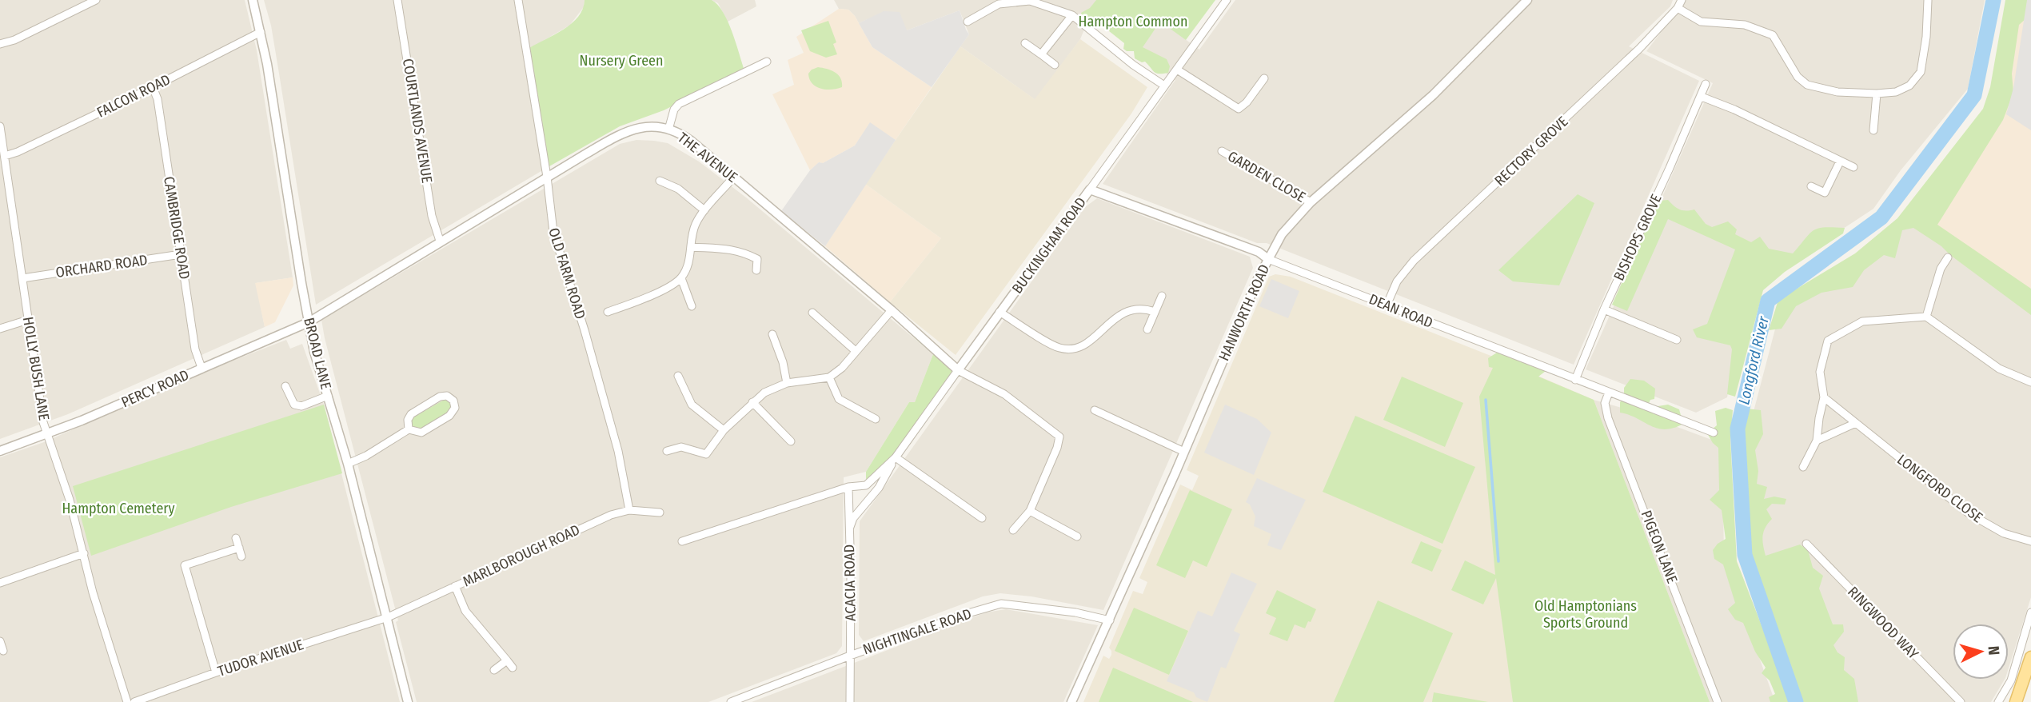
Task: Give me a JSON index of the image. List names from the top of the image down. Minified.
{"streets":{"street":["FALCON ROAD","COURTLANDS AVENUE","RECTORY GROVE","THE AVENUE","GARDEN CLOSE","CAMBRIDGE ROAD","BISHOPS GROVE","BUCKINGHAM ROAD","ORCHARD ROAD","OLD FARM ROAD","DEAN ROAD","HANWORTH ROAD","BROAD LANE","HOLLY BUSH LANE","PERCY ROAD","LONGFORD CLOSE","PIGEON LANE","MARLBOROUGH ROAD","ACACIA ROAD","RINGWOOD WAY","NIGHTINGALE ROAD","TUDOR AVENUE"]},"crossings":[["FALCON ROAD","CAMBRIDGE ROAD"],["FALCON ROAD","BROAD LANE"],["FALCON ROAD","HOLLY BUSH LANE"],["COURTLANDS AVENUE","THE AVENUE"],["RECTORY GROVE","DEAN ROAD"],["THE AVENUE","BUCKINGHAM ROAD"],["THE AVENUE","OLD FARM ROAD"],["THE AVENUE","BROAD LANE"],["THE AVENUE","PERCY ROAD"],["GARDEN CLOSE","HANWORTH ROAD"],["CAMBRIDGE ROAD","ORCHARD ROAD"],["CAMBRIDGE ROAD","PERCY ROAD"],["BISHOPS GROVE","DEAN ROAD"],["BUCKINGHAM ROAD","DEAN ROAD"],["BUCKINGHAM ROAD","ACACIA ROAD"],["ORCHARD ROAD","HOLLY BUSH LANE"],["OLD FARM ROAD","MARLBOROUGH ROAD"],["DEAN ROAD","HANWORTH ROAD"],["DEAN ROAD","PIGEON LANE"],["HANWORTH ROAD","NIGHTINGALE ROAD"],["BROAD LANE","PERCY ROAD"],["BROAD LANE","MARLBOROUGH ROAD"],["BROAD LANE","TUDOR AVENUE"],["HOLLY BUSH LANE","PERCY ROAD"],["MARLBOROUGH ROAD","TUDOR AVENUE"],["ACACIA ROAD","NIGHTINGALE ROAD"]],"water":["Longford River"],"parks":["Hampton Common","Nursery Green","Hampton Cemetery","Old Hamptonians Sports Ground"],"north":"right"}
